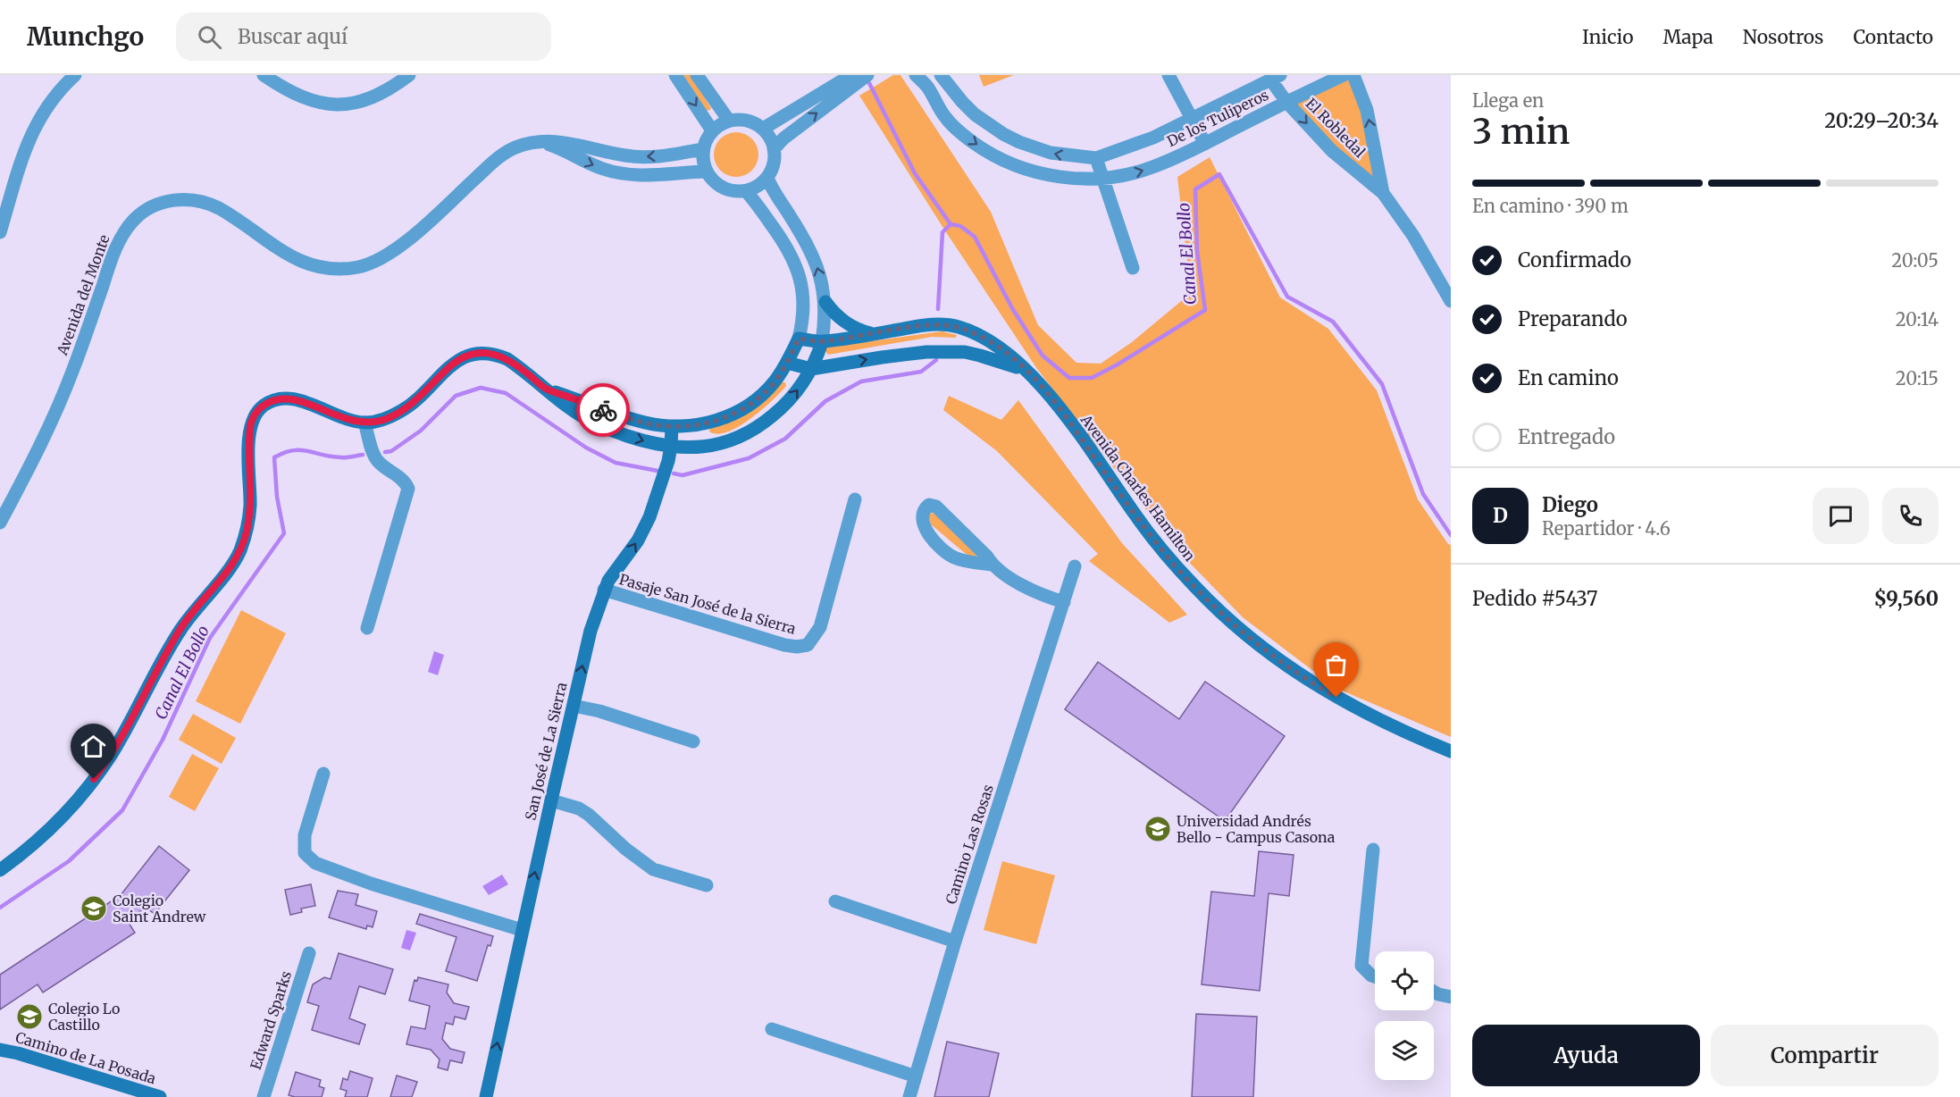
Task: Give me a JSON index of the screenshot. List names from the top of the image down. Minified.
{"streets":{"street":["De los Tuliperos","El Robledal","Avenida del Monte","Avenida Charles Hamilton","Pasaje San José de la Sierra","San José de La Sierra","Camino Las Rosas","Edward Sparks","Camino de La Posada"]},"crossings":[["De los Tuliperos","El Robledal"],["Pasaje San José de la Sierra","San José de La Sierra"]],"one_way":["San José de La Sierra"],"water":["Canal El Bollo"],"places":{"school or university":["Universidad Andrés Bello - Campus Casona","Colegio Saint Andrew","Colegio Lo Castillo"]},"page":{"header":"Munchgo","search":"Buscar aquí","nav":["Inicio","Mapa","Nosotros","Contacto"],"heading":["3 min","Llega en","20:29–20:34"],"panel":["Diego","Repartidor · 4.6","Pedido #5437","$9,560"],"bar":"En camino · 390 m","list":[["Confirmado","20:05"],["Preparando","20:14"],["En camino","20:15"],"Entregado"],"round":"D","buttons":["Ayuda","Compartir"]}}
